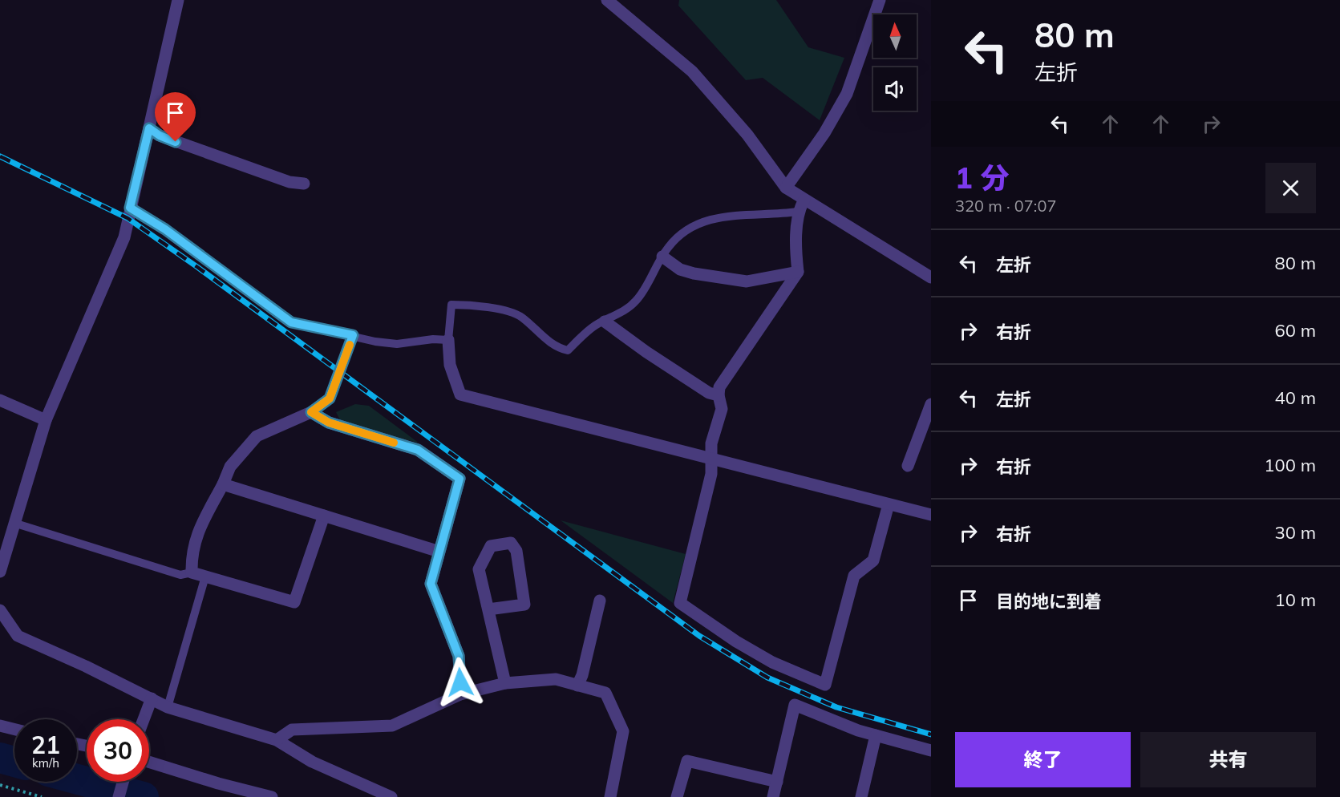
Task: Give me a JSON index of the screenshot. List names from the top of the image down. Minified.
{"north":"top","page":{"turn":["80 m","左折"],"heading":["1 分","320 m · 07:07"],"list":[{"name":"左折","value":"80 m"},{"name":"右折","value":"60 m"},{"name":"左折","value":"40 m"},{"name":"右折","value":"100 m"},{"name":"右折","value":"30 m"},{"name":"目的地に到着","value":"10 m"}],"speed":"21 km/h","limit":"30","buttons":["終了","共有"]}}
